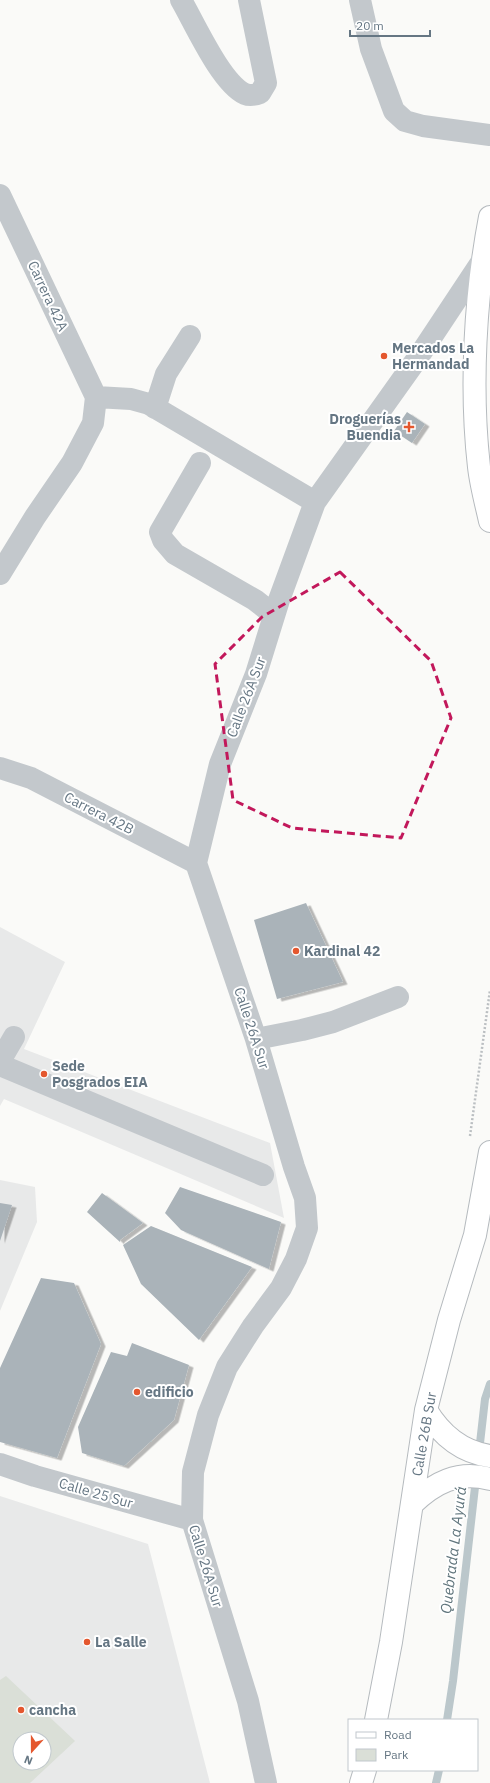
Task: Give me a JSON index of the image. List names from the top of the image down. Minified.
{"streets":{"main road":["Calle 26B Sur"],"street":["Carrera 42A","Calle 26A Sur","Carrera 42B","Calle 25 Sur"]},"crossings":[["Calle 26A Sur","Carrera 42B"],["Calle 26A Sur","Calle 25 Sur"]],"water":["Quebrada La Ayurá"],"places":{"other":["Mercados La Hermandad","Kardinal 42","Sede Posgrados EIA","edificio","La Salle","cancha"],"health":["Droguerías Buendia"]},"legend":["Road","Park"],"scale_bar":"20 m","north":"bottom"}
